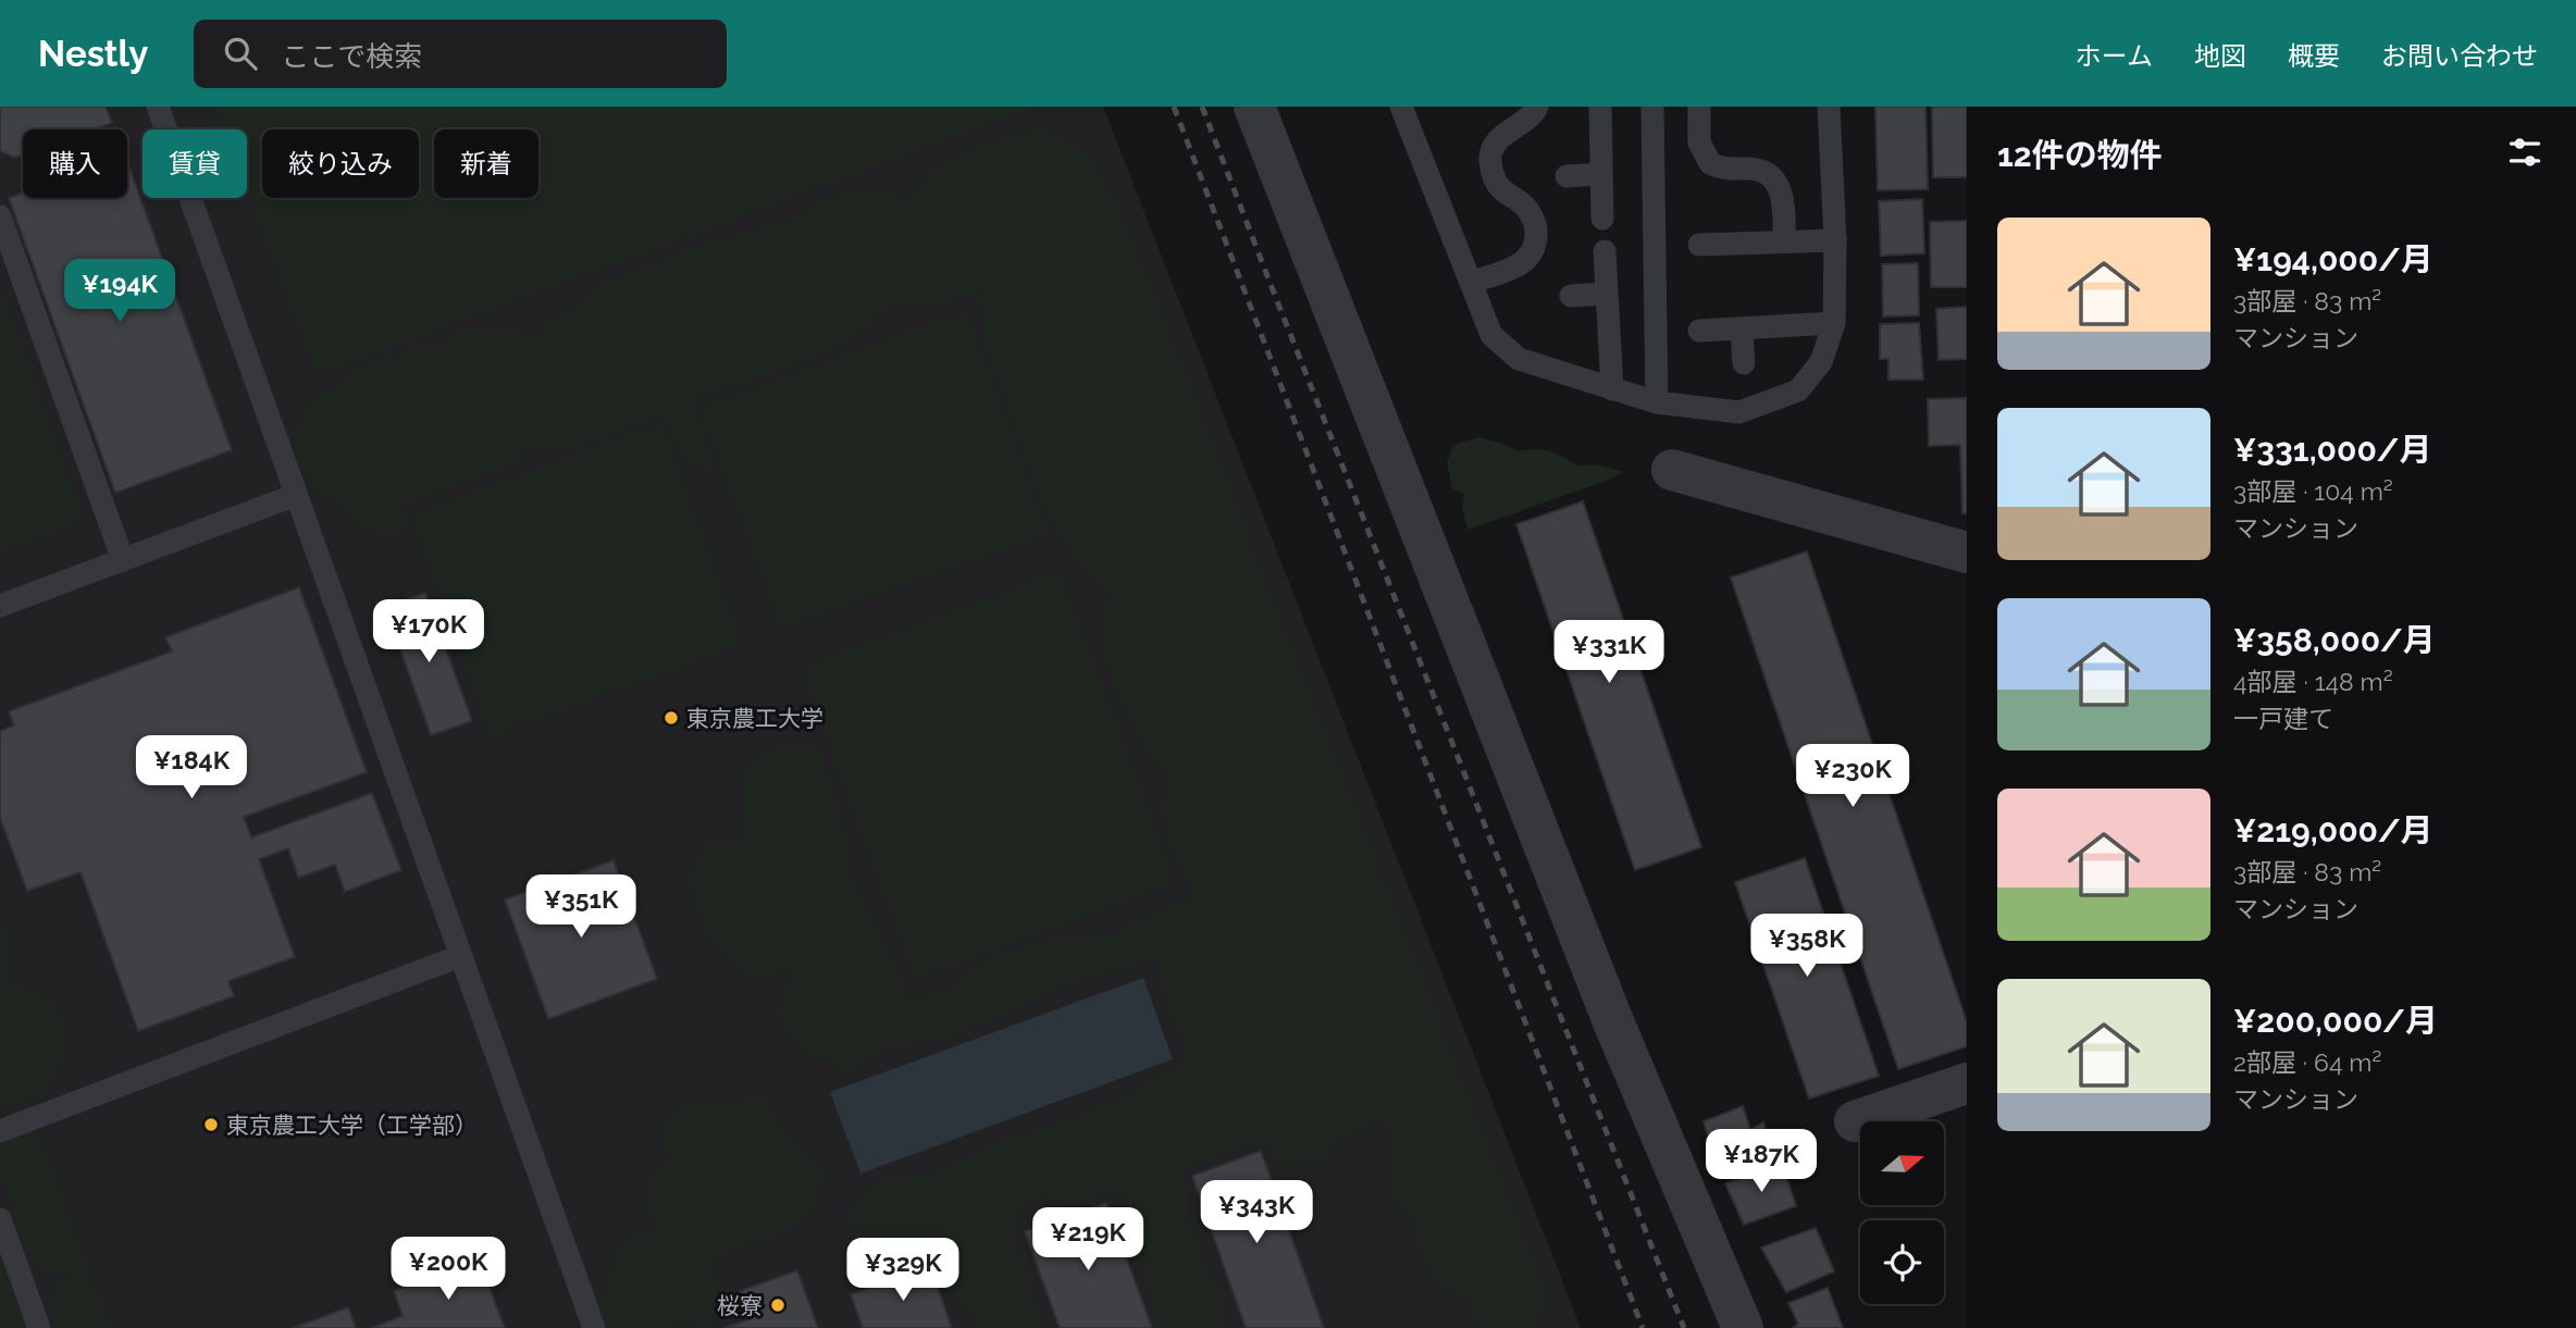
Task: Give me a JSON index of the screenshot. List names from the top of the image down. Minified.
{"places":["東京農工大学","東京農工大学（工学部）","桜寮"],"north":"right","page":{"header":"Nestly","search":"ここで検索","nav":["ホーム","地図","概要","お問い合わせ"],"heading":"12件の物件","chip":["購入","賃貸","絞り込み","新着"],"list":[{"name":"¥194,000/月","note":"3部屋 · 83 m² · マンション"},{"name":"¥331,000/月","note":"3部屋 · 104 m² · マンション"},{"name":"¥358,000/月","note":"4部屋 · 148 m² · 一戸建て"},{"name":"¥219,000/月","note":"3部屋 · 83 m² · マンション"},{"name":"¥200,000/月","note":"2部屋 · 64 m² · マンション"}],"price":["¥194K","¥170K","¥331K","¥184K","¥230K","¥351K","¥358K","¥187K","¥343K","¥219K","¥200K","¥329K"]}}
